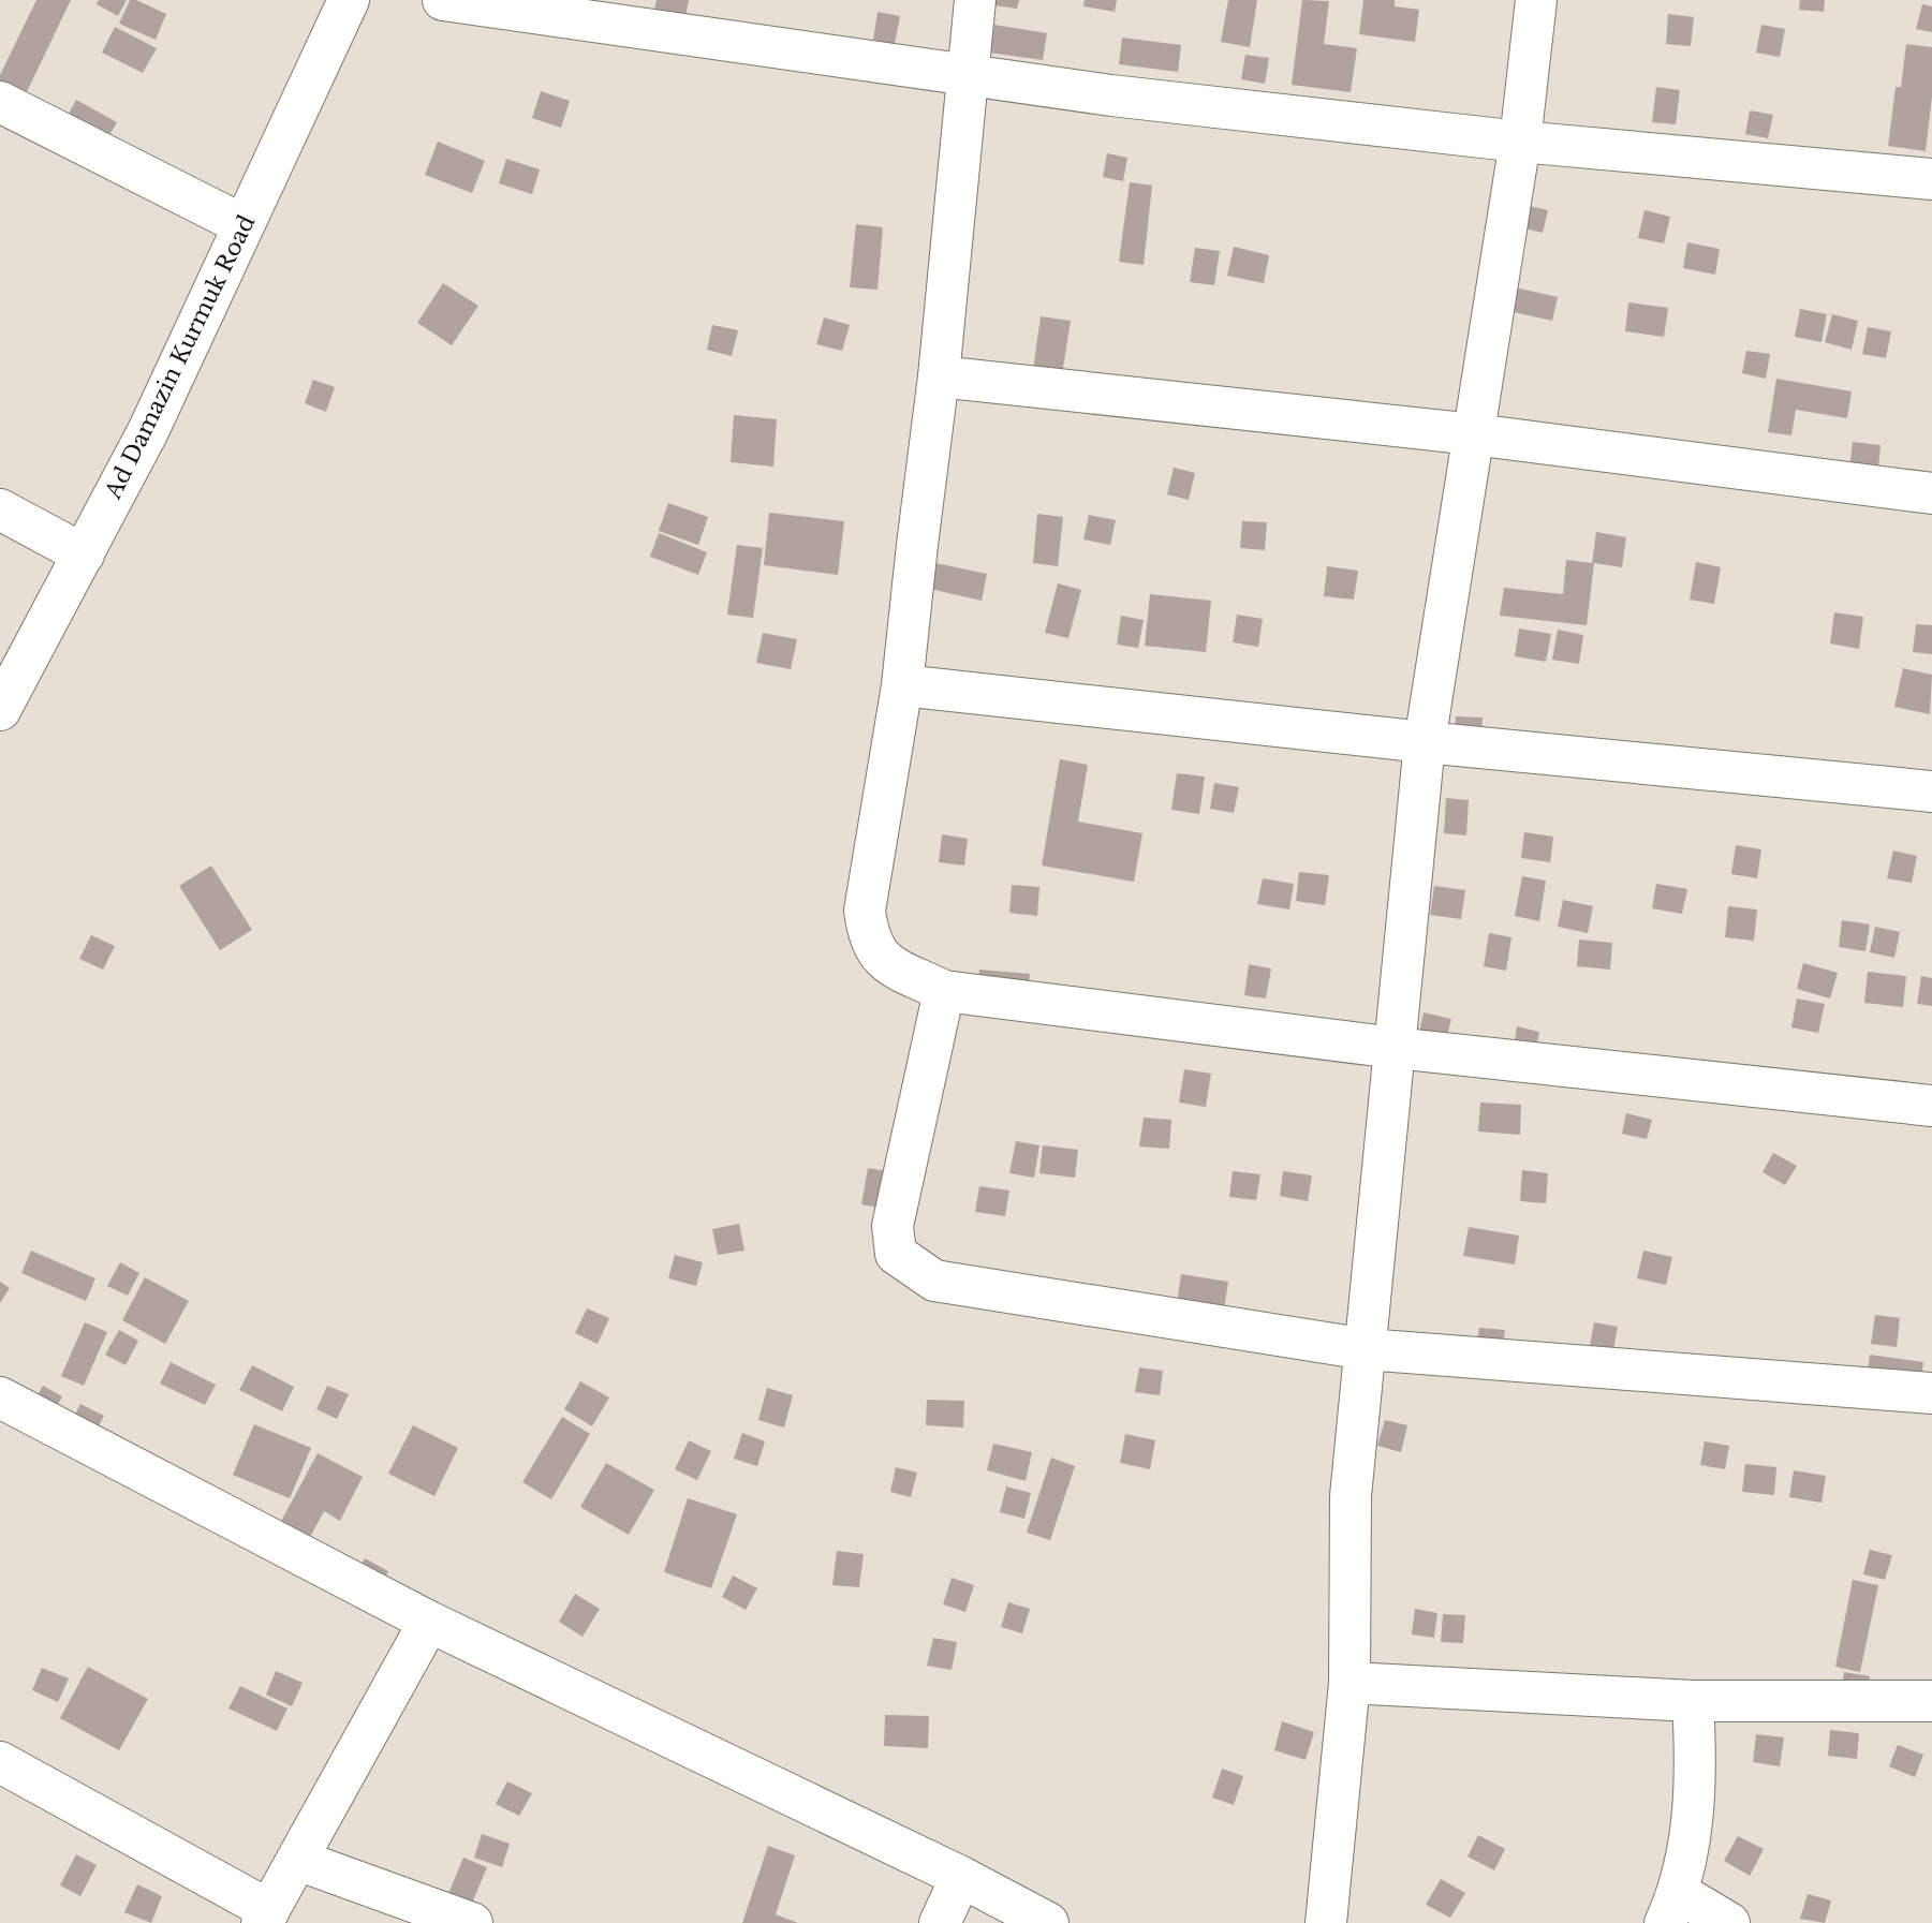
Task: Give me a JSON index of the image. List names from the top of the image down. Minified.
{"streets":{"main road":["Ad Damazin Kurmuk Road"]}}
